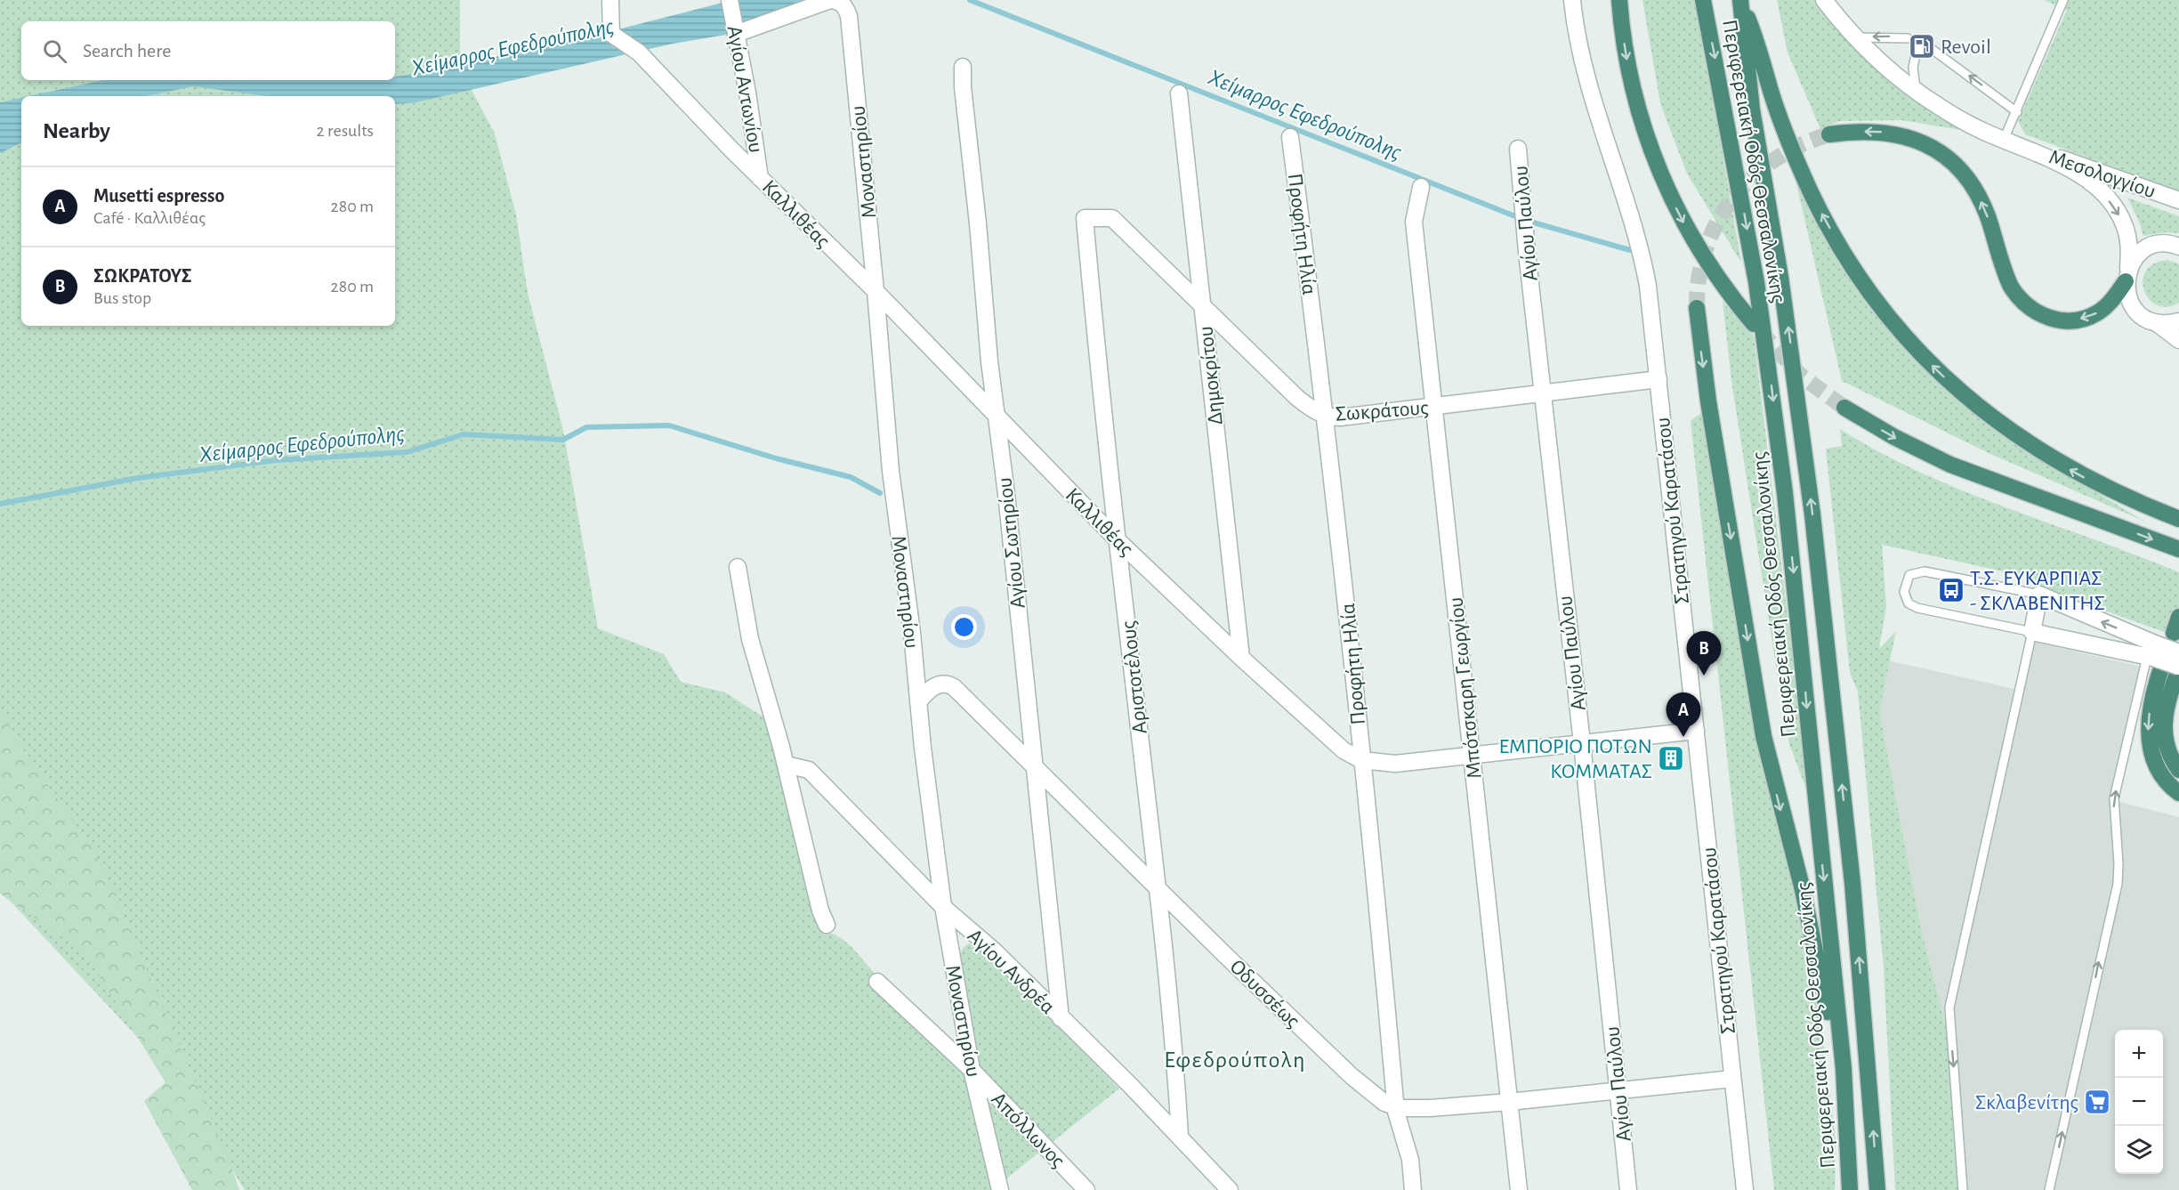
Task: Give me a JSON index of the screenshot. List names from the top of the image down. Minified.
{"streets":{"highway":["Περιφερειακή Οδός Θεσσαλονίκης"],"street":["Αγίου Αντωνίου","Μοναστηρίου","Μεσολογγίου","Καλλιθέας","Αγίου Παύλου","Προφήτη Ηλία","Δημοκρίτου","Σωκράτους","Στρατηγού Καρατάσου","Αγίου Σωτηρίου","Αριστοτέλους","Μπότσκαρη Γεωργίου","Αγίου Ανδρέα","Οδυσσέως","Απόλλωνος"]},"crossings":[["Αγίου Αντωνίου","Μοναστηρίου"],["Αγίου Αντωνίου","Καλλιθέας"],["Μοναστηρίου","Καλλιθέας"],["Μοναστηρίου","Αγίου Ανδρέα"],["Μοναστηρίου","Οδυσσέως"],["Μοναστηρίου","Απόλλωνος"],["Καλλιθέας","Αγίου Παύλου"],["Καλλιθέας","Προφήτη Ηλία"],["Καλλιθέας","Δημοκρίτου"],["Καλλιθέας","Στρατηγού Καρατάσου"],["Καλλιθέας","Αγίου Σωτηρίου"],["Καλλιθέας","Αριστοτέλους"],["Καλλιθέας","Μπότσκαρη Γεωργίου"],["Αγίου Παύλου","Σωκράτους"],["Αγίου Παύλου","Οδυσσέως"],["Προφήτη Ηλία","Σωκράτους"],["Προφήτη Ηλία","Οδυσσέως"],["Δημοκρίτου","Σωκράτους"],["Σωκράτους","Στρατηγού Καρατάσου"],["Σωκράτους","Αριστοτέλους"],["Σωκράτους","Μπότσκαρη Γεωργίου"],["Στρατηγού Καρατάσου","Οδυσσέως"],["Αγίου Σωτηρίου","Αγίου Ανδρέα"],["Αγίου Σωτηρίου","Οδυσσέως"],["Αριστοτέλους","Αγίου Ανδρέα"],["Αριστοτέλους","Οδυσσέως"],["Μπότσκαρη Γεωργίου","Οδυσσέως"]],"districts":["Εφεδρούπολη"],"water":["Χείμαρρος Εφεδρούπολης"],"places":{"fuel station":["Revoil"],"bus stop":["Τ.Σ. ΕΥΚΑΡΠΙΑΣ - ΣΚΛΑΒΕΝΙΤΗΣ"],"building":["ΕΜΠΟΡΙΟ ΠΟΤΩΝ ΚΟΜΜΑΤΑΣ"],"supermarket":["Σκλαβενίτης"]},"page":{"search":"Search here","heading":["Nearby","2 results"],"list":[{"mark":"A","name":"Musetti espresso","note":"Café · Καλλιθέας","value":"280 m"},{"mark":"B","name":"ΣΩΚΡΑΤΟΥΣ","note":"Bus stop","value":"280 m"}],"pins":["B","A"],"map_buttons":["+","−"]}}
